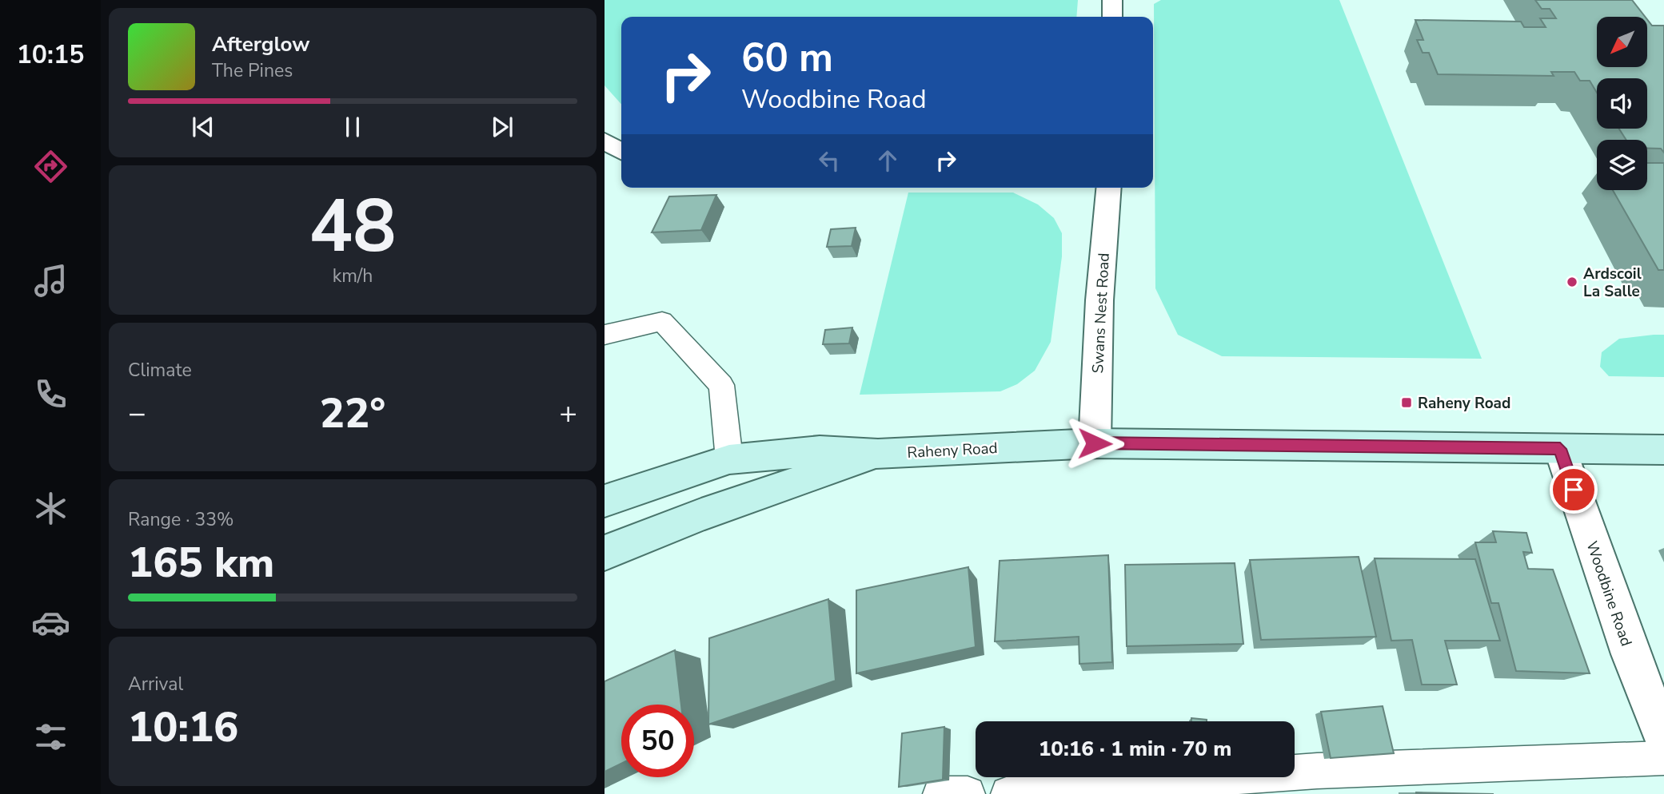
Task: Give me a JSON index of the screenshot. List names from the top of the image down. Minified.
{"streets":{"main road":["Raheny Road"],"street":["Swans Nest Road","Woodbine Road"]},"crossings":[["Swans Nest Road","Raheny Road"],["Raheny Road","Woodbine Road"]],"places":{"other":["Ardscoil La Salle"],"transit":["Raheny Road"]},"north":"bottom left","page":{"tabs":"10:15","turn":["60 m","Woodbine Road"],"song":["Afterglow","The Pines"],"tile":[["48","km/h"],"Climate",["Range · 33%","165 km"],["Arrival","10:16"]],"heat":["−","22°","+"],"limit":"50","trip":"10:16 · 1 min · 70 m"}}
